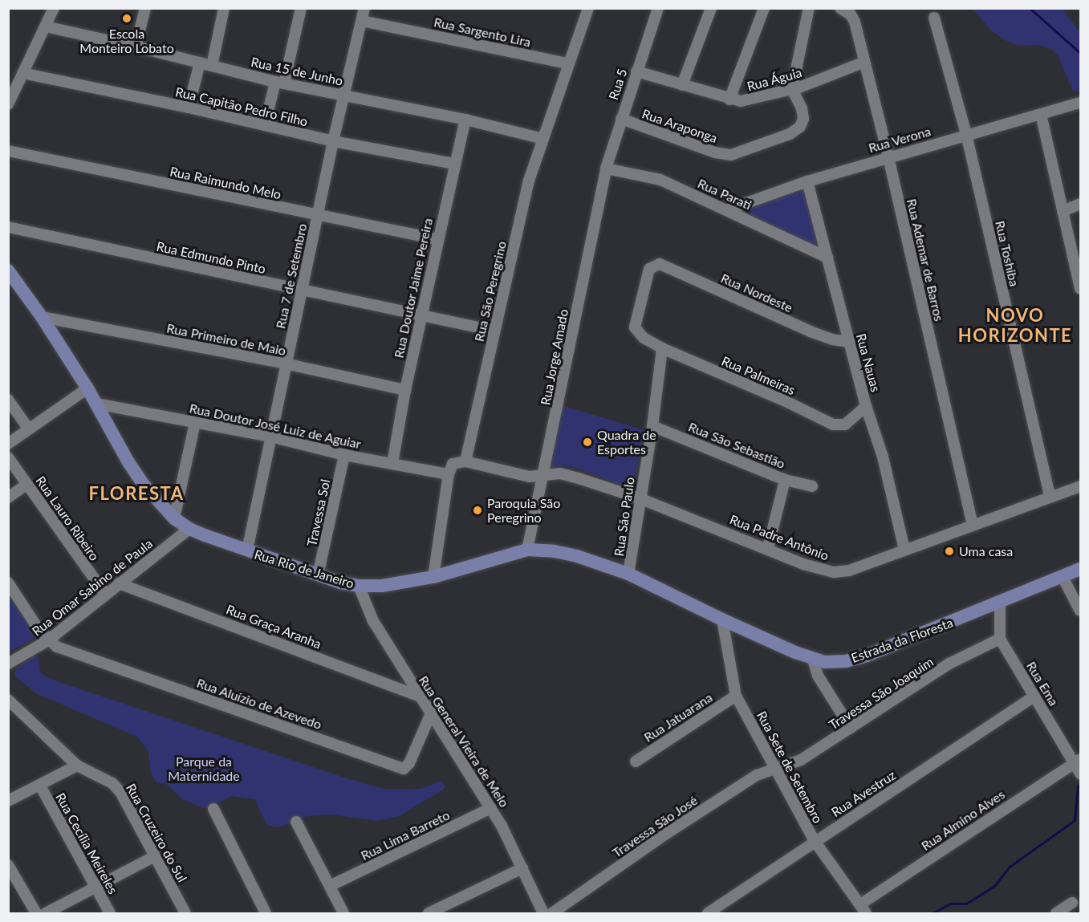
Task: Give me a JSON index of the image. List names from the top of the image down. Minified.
{"streets":{"main road":["Rua Rio de Janeiro","Estrada da Floresta"],"street":["Rua Sargento Lira","Rua 15 de Junho","Rua Águia","Rua 5","Rua Capitão Pedro Filho","Rua Araponga","Rua Verona","Rua Raimundo Melo","Rua Parati","Rua Toshiba","Rua Edmundo Pinto","Rua Ademar de Barros","Rua 7 de Setembro","Rua Doutor Jaime Pereira","Rua São Peregrino","Rua Nordeste","Rua Primeiro de Maio","Rua Jorge Amado","Rua Nauas","Rua Palmeiras","Rua Doutor José Luiz de Aguiar","Rua São Sebastião","Travessa Sol","Rua São Paulo","Rua Lauro Ribeiro","Rua Padre Antônio","Rua Omar Sabino de Paula","Rua Graça Aranha","Rua Ema","Travessa São Joaquim","Rua Aluízio de Azevedo","Rua Jatuarana","Rua General Vieira de Melo","Rua Sete de Setembro","Rua Avestruz","Rua Almino Alves","Travessa São José","Rua Cruzeiro do Sul","Rua Lima Barreto","Rua Cecília Meireles"]},"crossings":[["Rua Sargento Lira","Rua 7 de Setembro"],["Rua Sargento Lira","Rua São Peregrino"],["Rua 15 de Junho","Rua 7 de Setembro"],["Rua 15 de Junho","Rua Doutor Jaime Pereira"],["Rua 15 de Junho","Rua São Peregrino"],["Rua Águia","Rua 5"],["Rua Águia","Rua Araponga"],["Rua Águia","Rua Ademar de Barros"],["Rua 5","Rua Araponga"],["Rua 5","Rua Parati"],["Rua 5","Rua Jorge Amado"],["Rua Capitão Pedro Filho","Rua 7 de Setembro"],["Rua Capitão Pedro Filho","Rua Doutor Jaime Pereira"],["Rua Verona","Rua Parati"],["Rua Verona","Rua Toshiba"],["Rua Verona","Rua Ademar de Barros"],["Rua Verona","Rua Nauas"],["Rua Raimundo Melo","Rua 7 de Setembro"],["Rua Raimundo Melo","Rua Doutor Jaime Pereira"],["Rua Parati","Rua Jorge Amado"],["Rua Parati","Rua Nauas"],["Rua Toshiba","Rua Padre Antônio"],["Rua Edmundo Pinto","Rua 7 de Setembro"],["Rua Edmundo Pinto","Rua Doutor Jaime Pereira"],["Rua Edmundo Pinto","Rua São Peregrino"],["Rua Ademar de Barros","Rua Padre Antônio"],["Rua 7 de Setembro","Rua Primeiro de Maio"],["Rua 7 de Setembro","Rua Doutor José Luiz de Aguiar"],["Rua 7 de Setembro","Rua Rio de Janeiro"],["Rua Doutor Jaime Pereira","Rua Primeiro de Maio"],["Rua Doutor Jaime Pereira","Rua Doutor José Luiz de Aguiar"],["Rua São Peregrino","Rua Padre Antônio"],["Rua Nordeste","Rua Nauas"],["Rua Nordeste","Rua Palmeiras"],["Rua Primeiro de Maio","Rua Rio de Janeiro"],["Rua Jorge Amado","Rua Padre Antônio"],["Rua Jorge Amado","Rua Rio de Janeiro"],["Rua Nauas","Rua Palmeiras"],["Rua Nauas","Rua Padre Antônio"],["Rua Palmeiras","Rua São Paulo"],["Rua Doutor José Luiz de Aguiar","Travessa Sol"],["Rua Doutor José Luiz de Aguiar","Rua Rio de Janeiro"],["Rua São Sebastião","Rua São Paulo"],["Travessa Sol","Rua Rio de Janeiro"],["Rua São Paulo","Rua Padre Antônio"],["Rua São Paulo","Rua Rio de Janeiro"],["Rua Lauro Ribeiro","Rua Omar Sabino de Paula"],["Rua Rio de Janeiro","Rua Omar Sabino de Paula"],["Rua Rio de Janeiro","Estrada da Floresta"],["Rua Rio de Janeiro","Rua General Vieira de Melo"],["Rua Rio de Janeiro","Rua Sete de Setembro"],["Rua Omar Sabino de Paula","Rua Graça Aranha"],["Rua Omar Sabino de Paula","Rua Aluízio de Azevedo"],["Rua Graça Aranha","Rua General Vieira de Melo"],["Estrada da Floresta","Rua Sete de Setembro"],["Rua Ema","Travessa São Joaquim"],["Rua Ema","Rua Avestruz"],["Rua Ema","Rua Almino Alves"],["Travessa São Joaquim","Rua Sete de Setembro"],["Travessa São Joaquim","Travessa São José"],["Rua Aluízio de Azevedo","Rua General Vieira de Melo"],["Rua Jatuarana","Rua Sete de Setembro"],["Rua General Vieira de Melo","Rua Lima Barreto"],["Rua Sete de Setembro","Rua Avestruz"],["Rua Sete de Setembro","Rua Almino Alves"],["Rua Sete de Setembro","Travessa São José"]],"districts":["NOVO HORIZONTE","FLORESTA"],"parks":["Parque da Maternidade"],"places":["Escola Monteiro Lobato","Quadra de Esportes","Paroquia São Peregrino","Uma casa"]}
